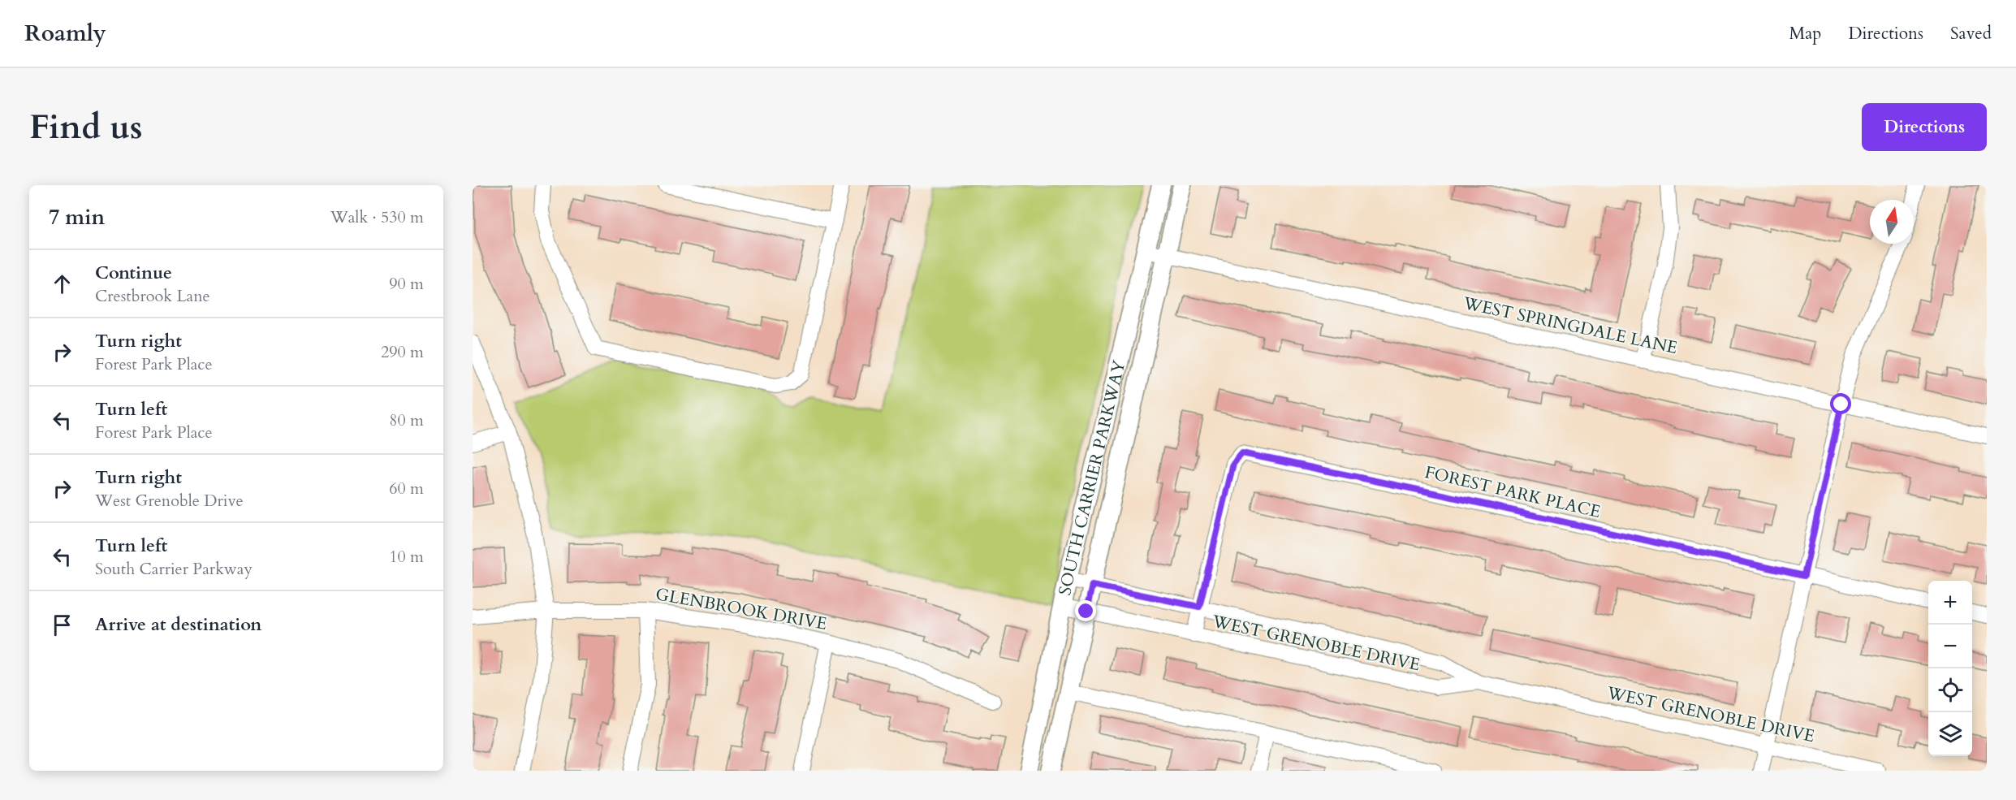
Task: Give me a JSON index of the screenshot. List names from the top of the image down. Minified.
{"streets":{"main road":["SOUTH CARRIER PARKWAY"],"street":["WEST SPRINGDALE LANE","FOREST PARK PLACE","GLENBROOK DRIVE","WEST GRENOBLE DRIVE"]},"crossings":[["WEST SPRINGDALE LANE","SOUTH CARRIER PARKWAY"],["SOUTH CARRIER PARKWAY","WEST GRENOBLE DRIVE"],["FOREST PARK PLACE","WEST GRENOBLE DRIVE"]],"north":"top","page":{"header":"Roamly","nav":["Map","Directions","Saved"],"buttons":"Directions","title":"Find us","heading":["7 min","Walk · 530 m"],"list":[["Continue","Crestbrook Lane","90 m"],["Turn right","Forest Park Place","290 m"],["Turn left","Forest Park Place","80 m"],["Turn right","West Grenoble Drive","60 m"],["Turn left","South Carrier Parkway","10 m"],"Arrive at destination"],"map_buttons":["+","−"]}}
